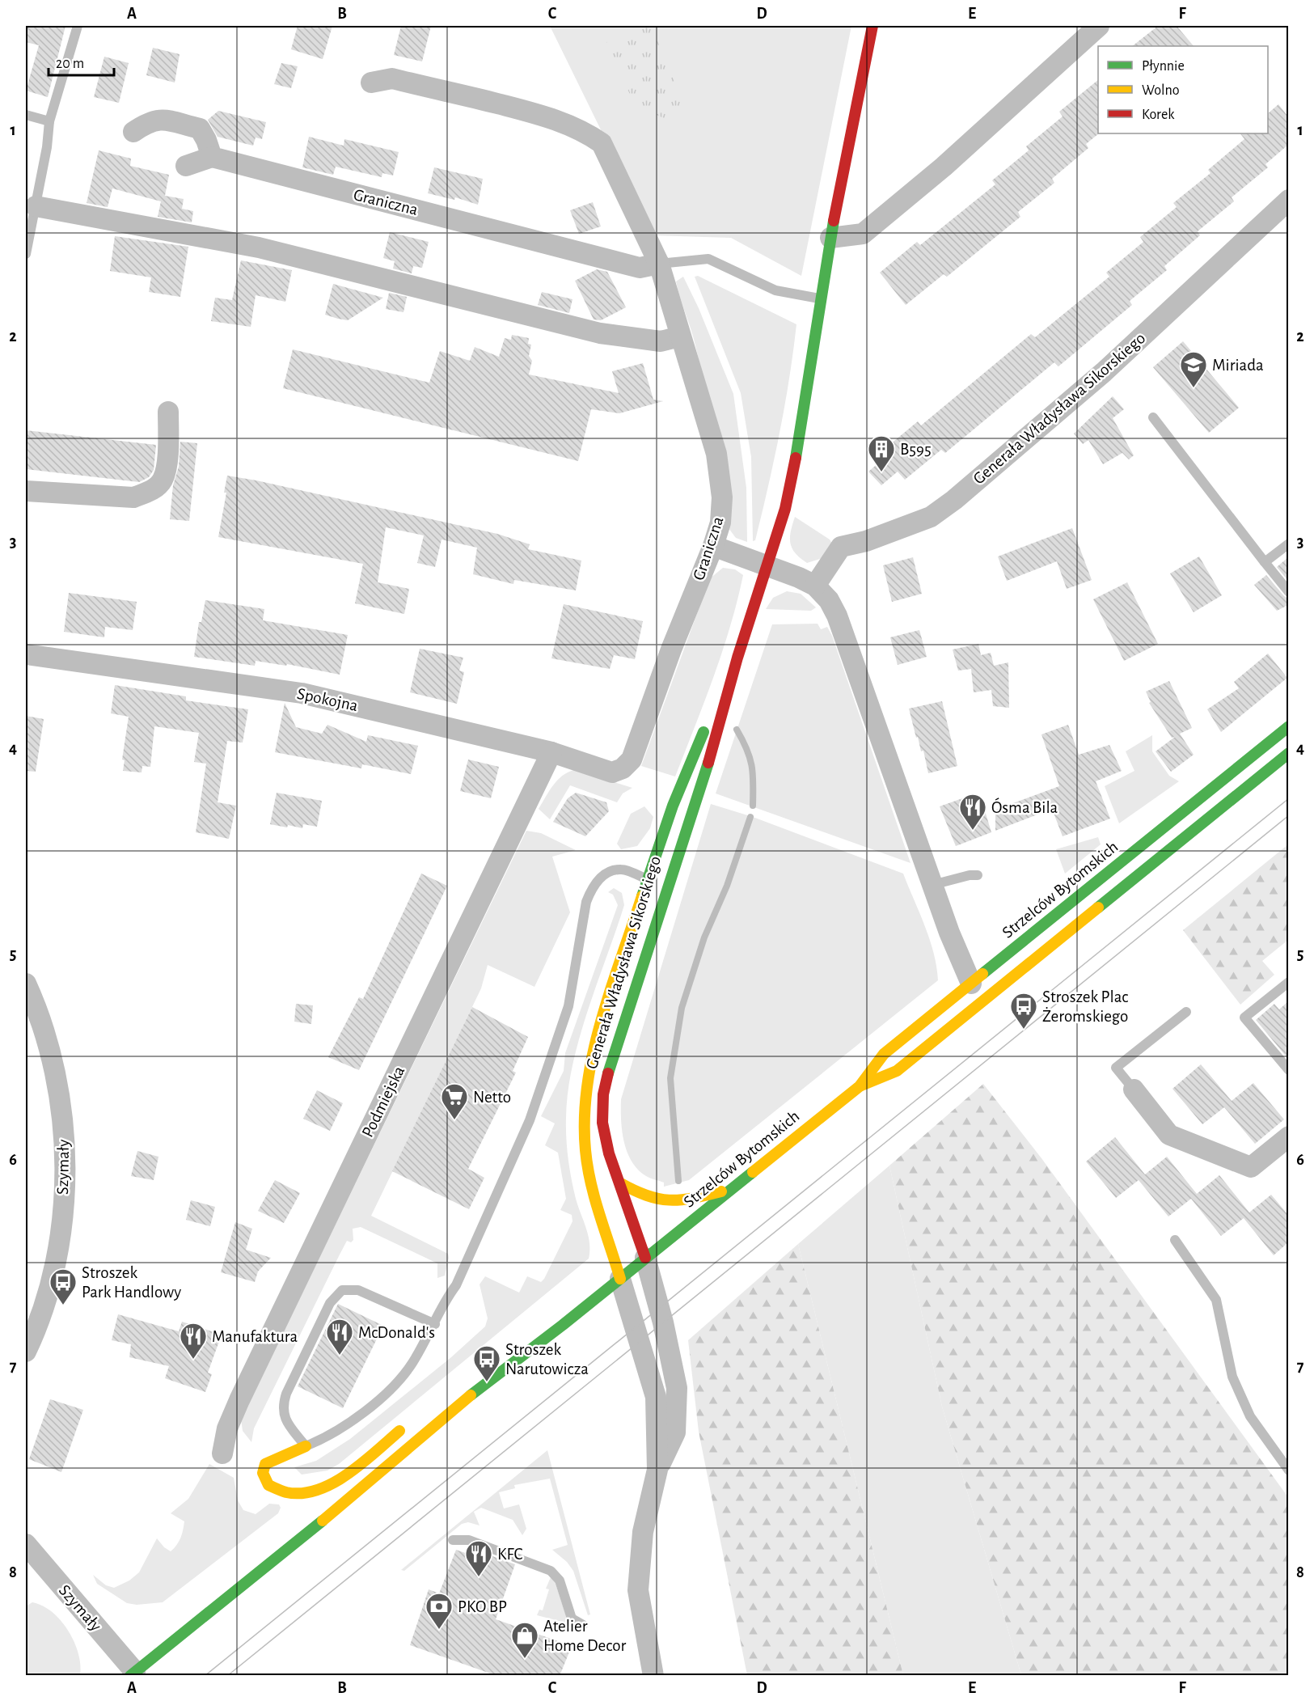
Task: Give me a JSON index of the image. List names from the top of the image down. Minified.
{"streets":{"main road":["Generała Władysława Sikorskiego","Strzelców Bytomskich"],"street":["Graniczna","Spokojna","Podmiejska","Szymały"]},"crossings":[["Graniczna","Spokojna"],["Generała Władysława Sikorskiego","Strzelców Bytomskich"],["Spokojna","Podmiejska"],["Strzelców Bytomskich","Szymały"]],"places":{"school or university":["Miriada"],"building":["B595"],"restaurant":["Ósma Bila","McDonald's","Manufaktura","KFC"],"bus stop":["Stroszek Plac Żeromskiego","Stroszek Park Handlowy","Stroszek Narutowicza"],"supermarket":["Netto"],"bank":["PKO BP"],"shop":["Atelier Home Decor"]},"legend":["Płynnie","Wolno","Korek"],"scale_bar":"20 m","grid":{"columns":["A","B","C","D","E","F"],"rows":["1","2","3","4","5","6","7","8"]}}
